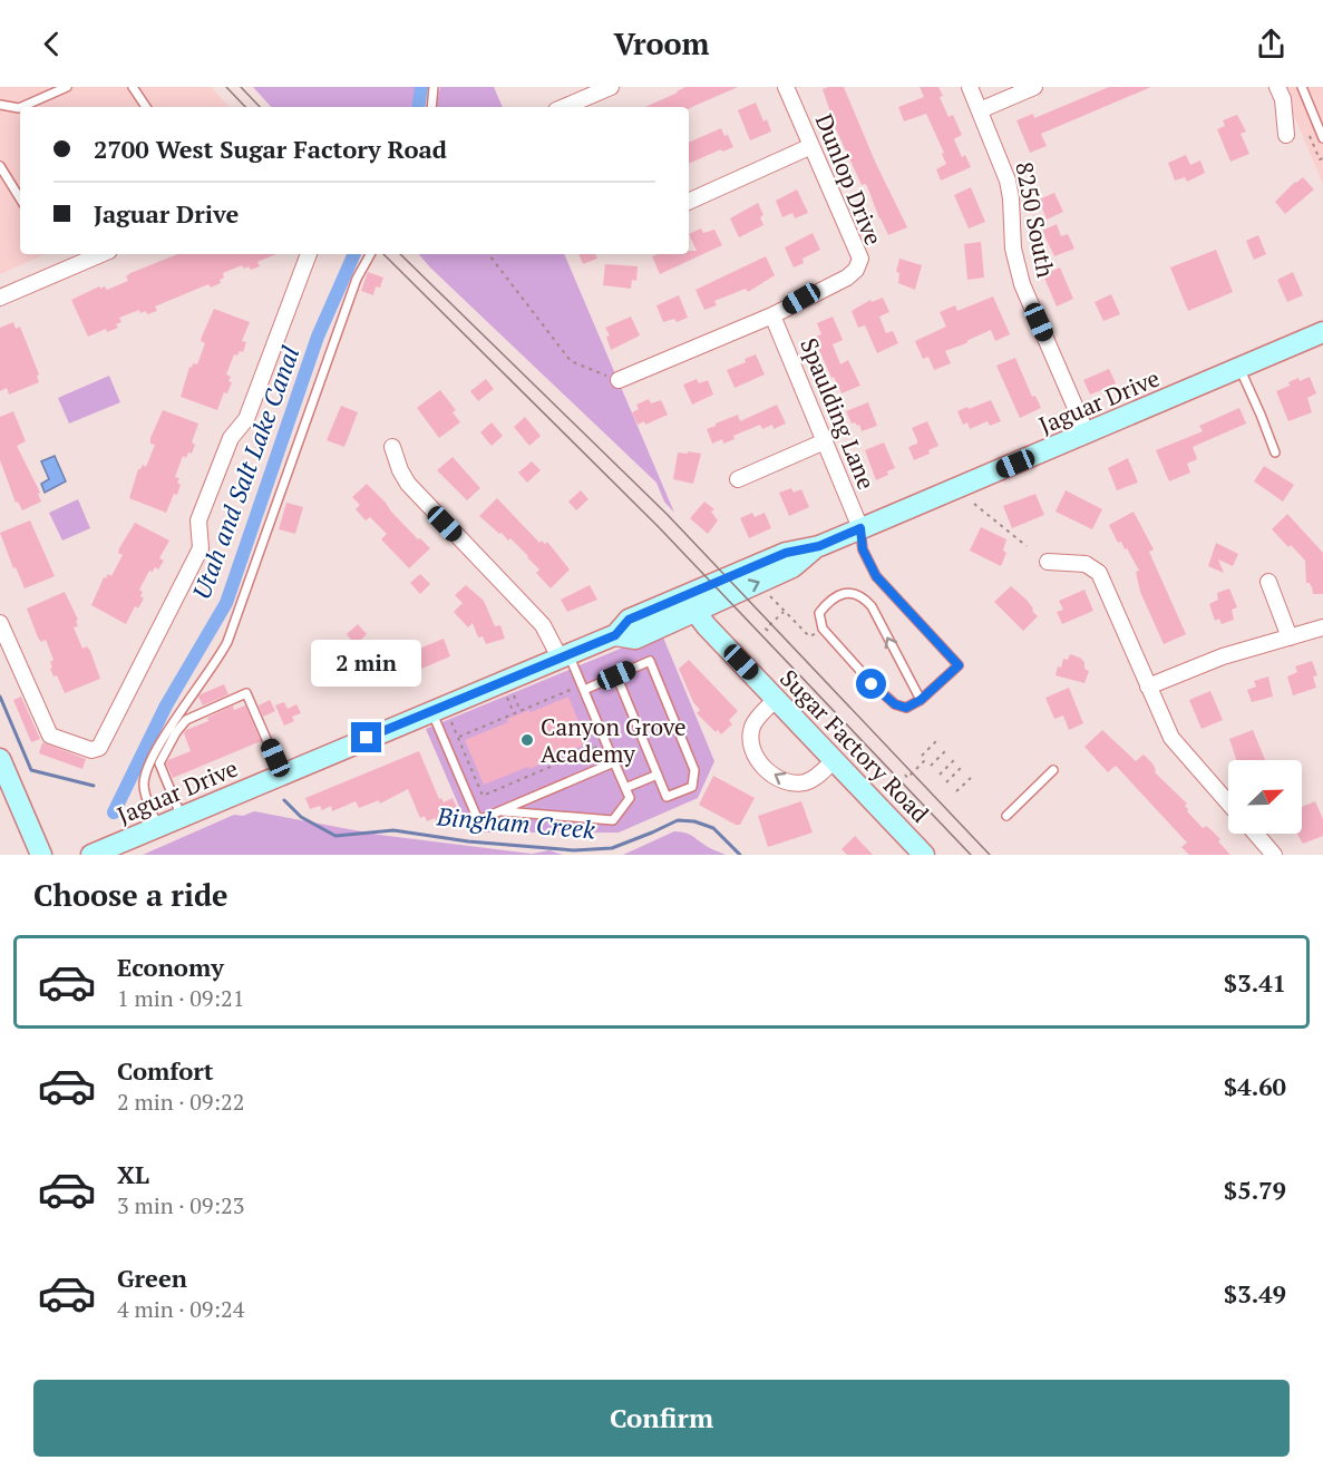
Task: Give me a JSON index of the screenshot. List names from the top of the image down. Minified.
{"streets":{"main road":["Jaguar Drive","Sugar Factory Road"],"street":["Dunlop Drive","8250 South","Spaulding Lane"]},"crossings":[["Dunlop Drive","Spaulding Lane"],["8250 South","Jaguar Drive"],["Jaguar Drive","Spaulding Lane"],["Jaguar Drive","Sugar Factory Road"]],"water":["Utah and Salt Lake Canal","Bingham Creek"],"places":["Canyon Grove Academy"],"north":"top right","page":{"header":"Vroom","banner":["2700 West Sugar Factory Road","Jaguar Drive"],"bubble":"2 min","heading":"Choose a ride","list":[{"name":"Economy","note":"1 min · 09:21","value":"$3.41"},{"name":"Comfort","note":"2 min · 09:22","value":"$4.60"},{"name":"XL","note":"3 min · 09:23","value":"$5.79"},{"name":"Green","note":"4 min · 09:24","value":"$3.49"}],"buttons":"Confirm"}}
